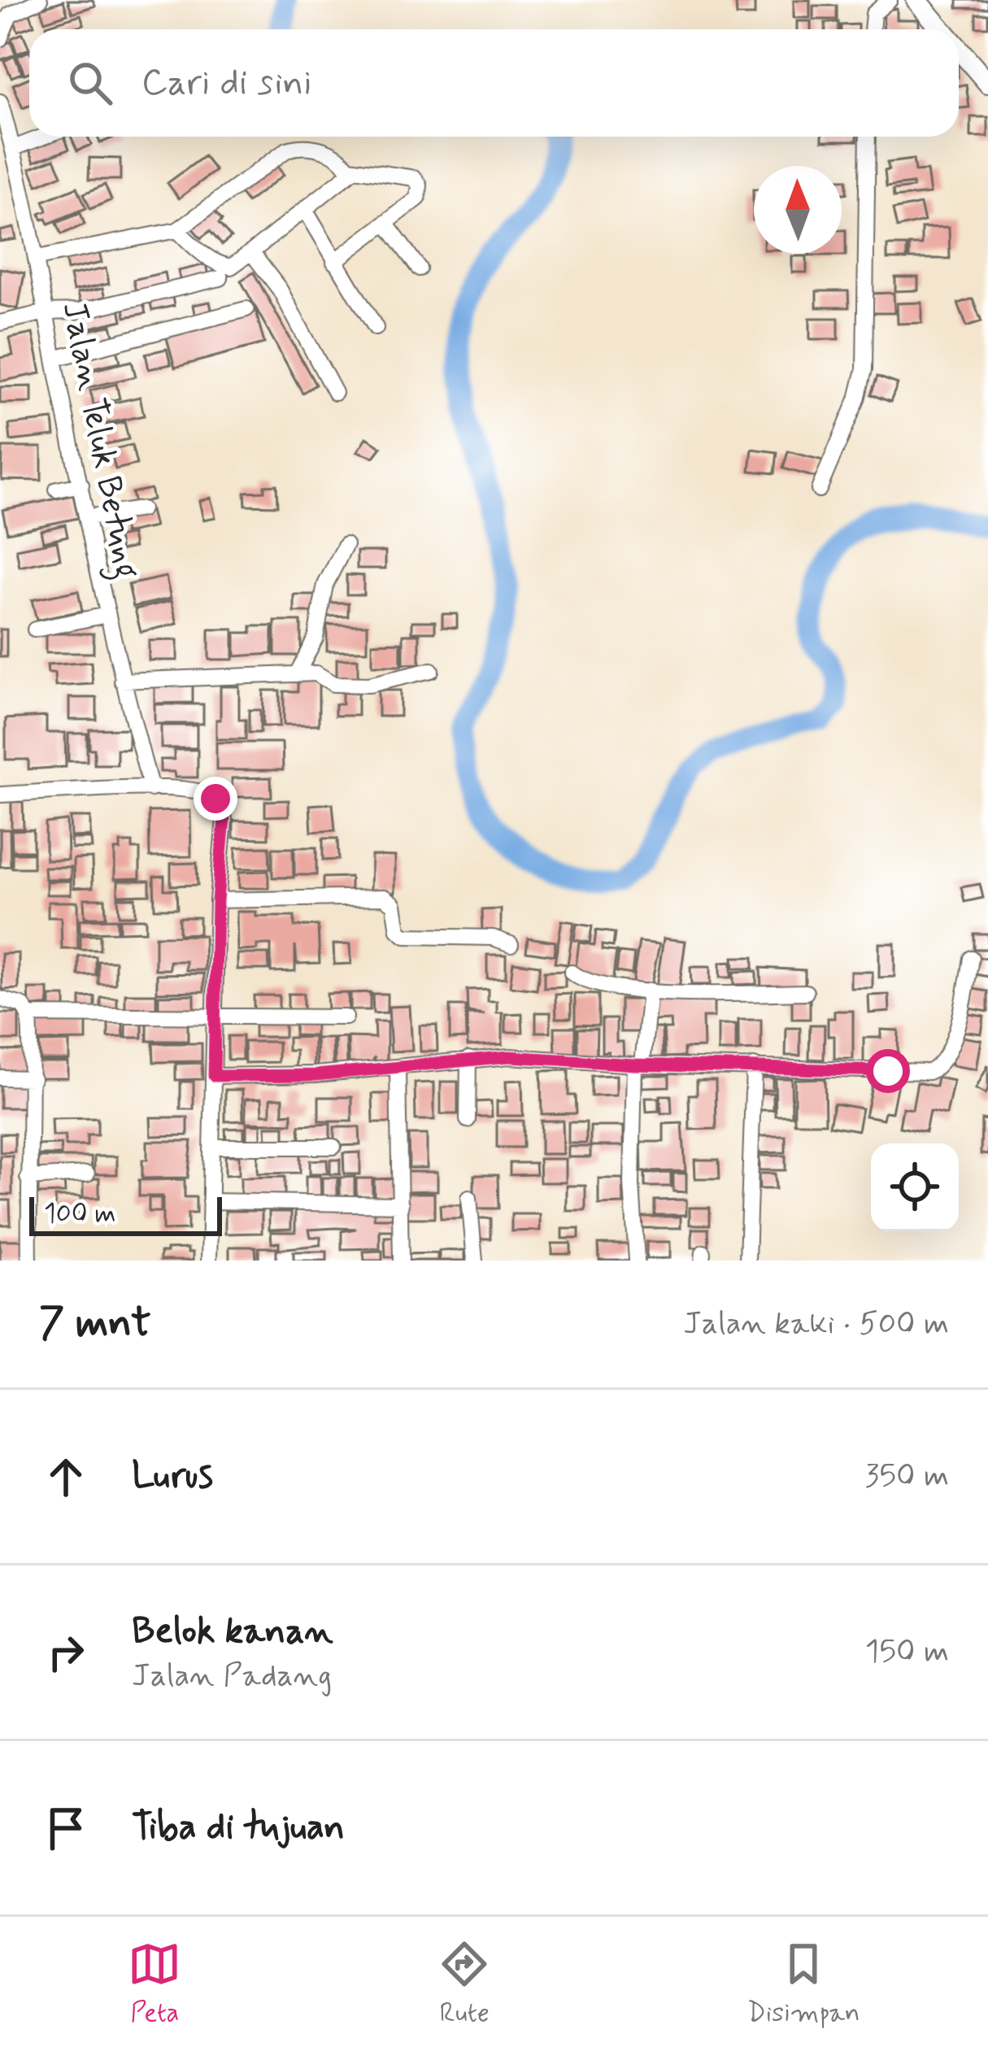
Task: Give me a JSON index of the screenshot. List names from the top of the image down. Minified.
{"streets":{"street":["Jalan Teluk Betung"]},"scale_bar":"100 m","north":"top","page":{"search":"Cari di sini","scale":"100 m","heading":["7 mnt","Jalan kaki · 500 m"],"list":[["Lurus","350 m"],["Belok kanan","Jalan Padang","150 m"],"Tiba di tujuan"],"nav":["Peta","Rute","Disimpan"]}}
